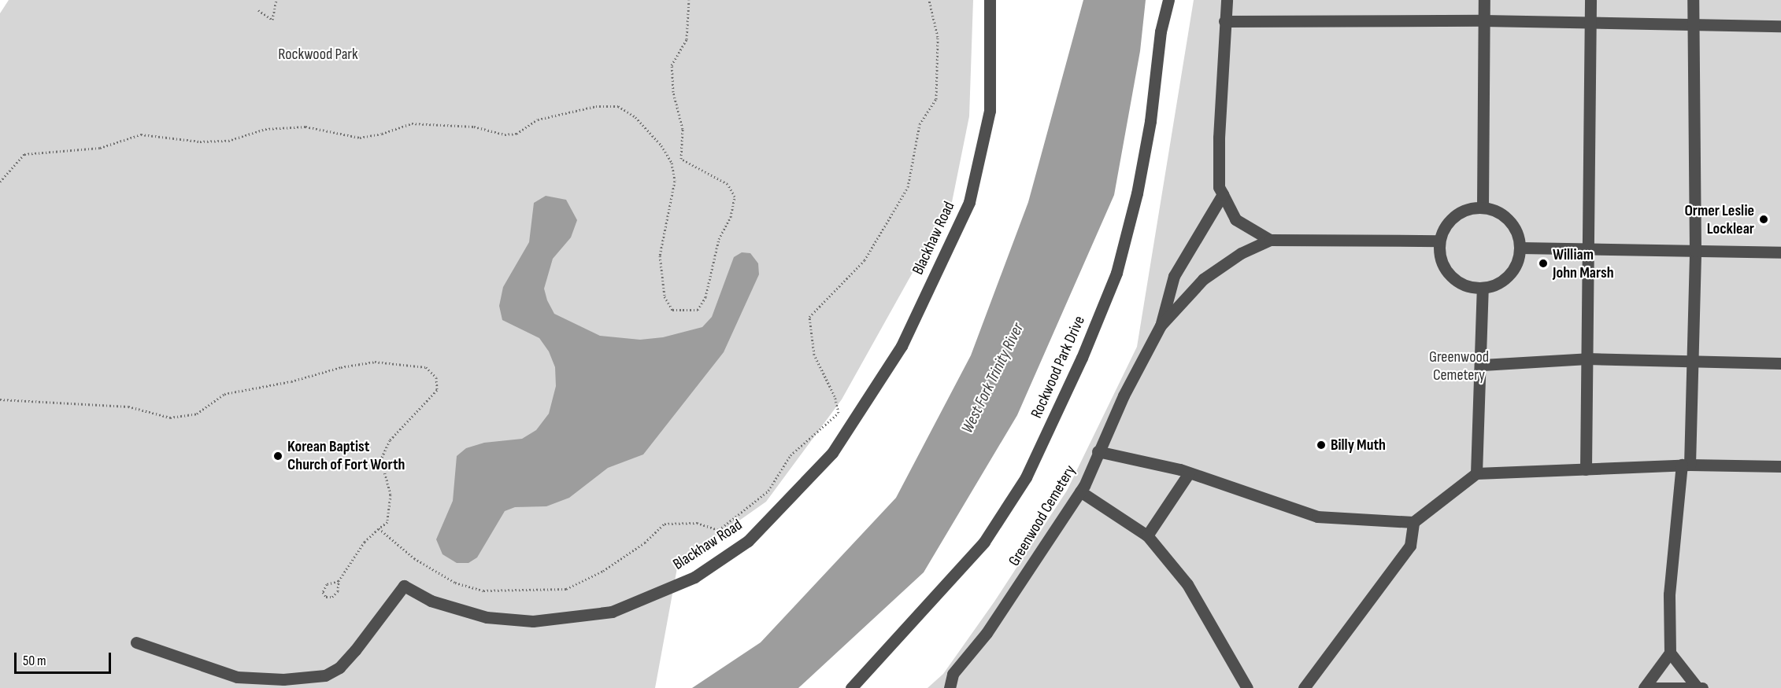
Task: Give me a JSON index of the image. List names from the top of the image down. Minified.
{"streets":{"street":["Blackhaw Road","Rockwood Park Drive","Greenwood Cemetery"]},"water":["West Fork Trinity River"],"parks":["Rockwood Park","Greenwood Cemetery"],"places":["Ormer Leslie Locklear","William John Marsh","Billy Muth","Korean Baptist Church of Fort Worth"],"scale_bar":"50 m"}
